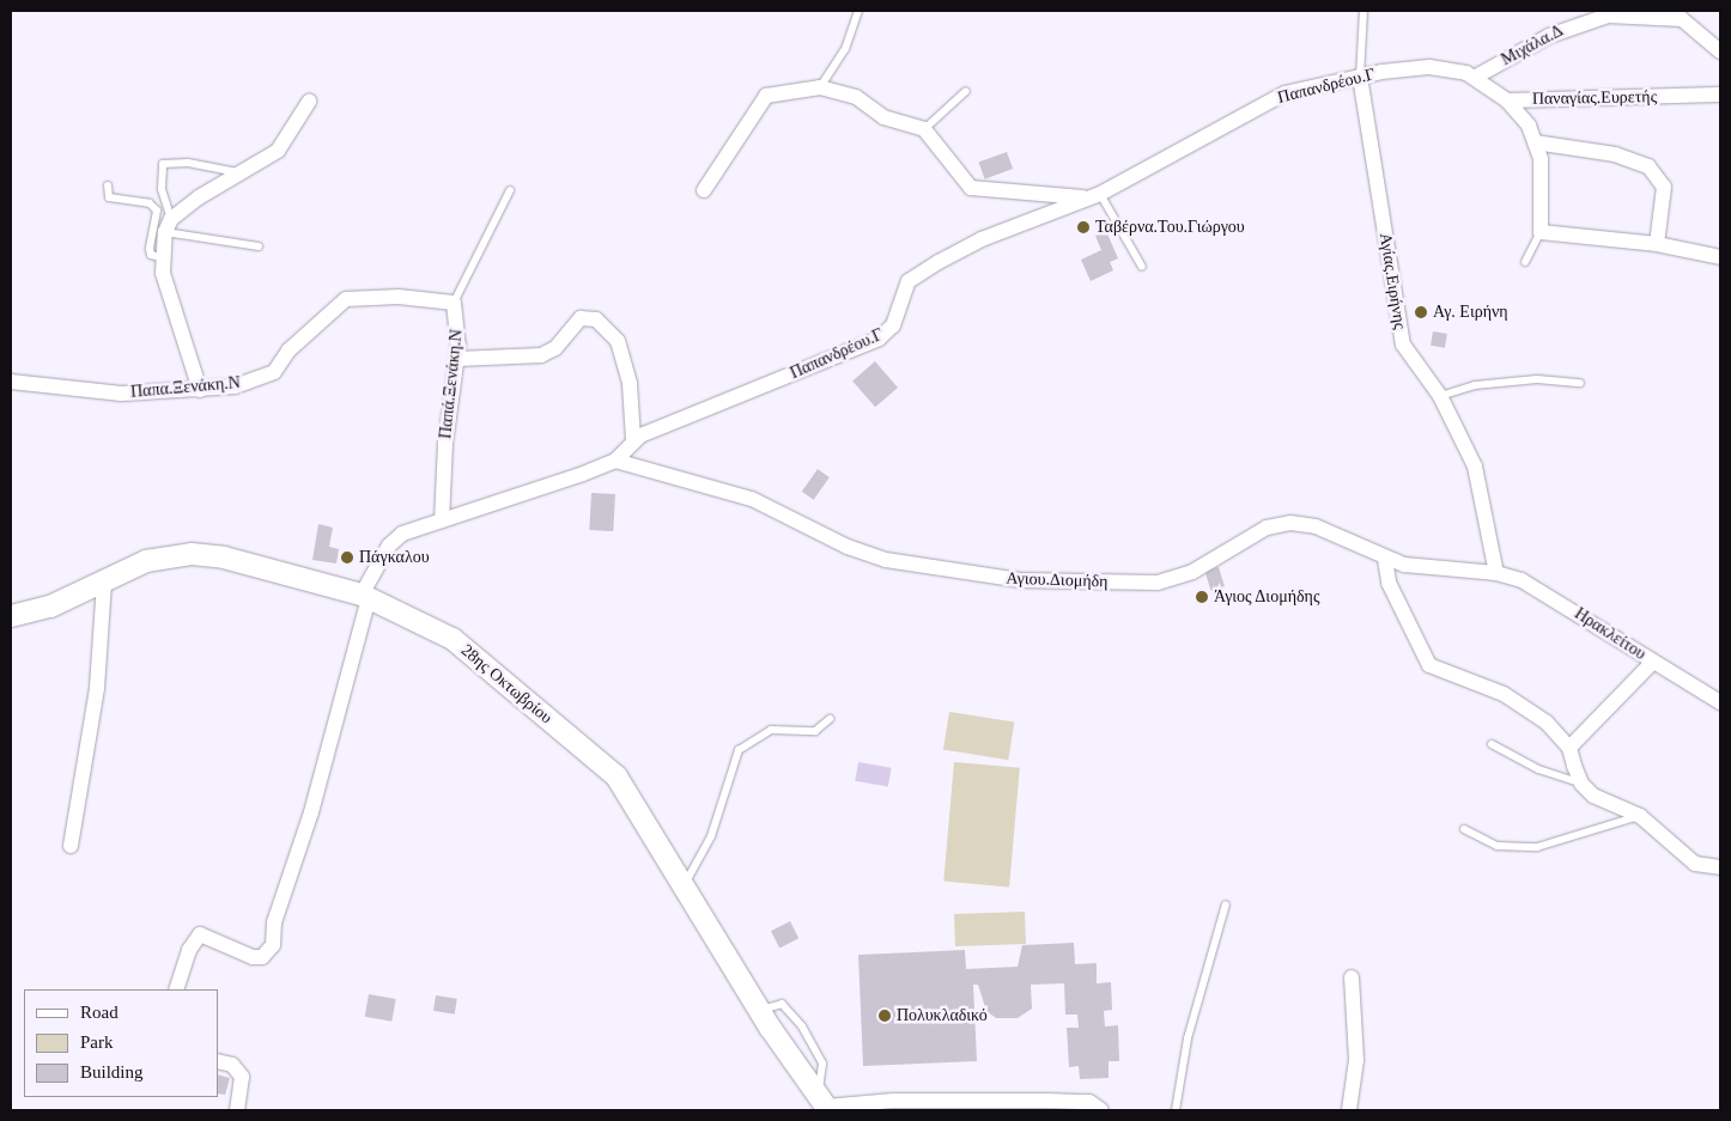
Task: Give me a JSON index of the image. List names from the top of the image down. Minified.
{"streets":{"main road":["28ης Οκτωβρίου"],"street":["Μιχάλα.Δ","Παπανδρέου.Γ","Παναγίας.Ευρετής","Αγίας.Ειρήνης","Παπά.Ξενάκη.Ν","Παπα.Ξενάκη.Ν","Αγιου.Διομήδη","Ηρακλείτου"]},"crossings":[["Μιχάλα.Δ","Παπανδρέου.Γ"],["Παπανδρέου.Γ","Αγίας.Ειρήνης"],["Παπανδρέου.Γ","Παπά.Ξενάκη.Ν"],["Παπανδρέου.Γ","Αγιου.Διομήδη"],["Παπανδρέου.Γ","28ης Οκτωβρίου"],["Αγίας.Ειρήνης","Αγιου.Διομήδη"],["Αγίας.Ειρήνης","Ηρακλείτου"],["Παπά.Ξενάκη.Ν","Παπα.Ξενάκη.Ν"],["Αγιου.Διομήδη","Ηρακλείτου"]],"places":["Ταβέρνα.Του.Γιώργου","Αγ. Ειρήνη","Πάγκαλου","Άγιος Διομήδης","Πολυκλαδικό"],"legend":["Road","Park","Building"]}
